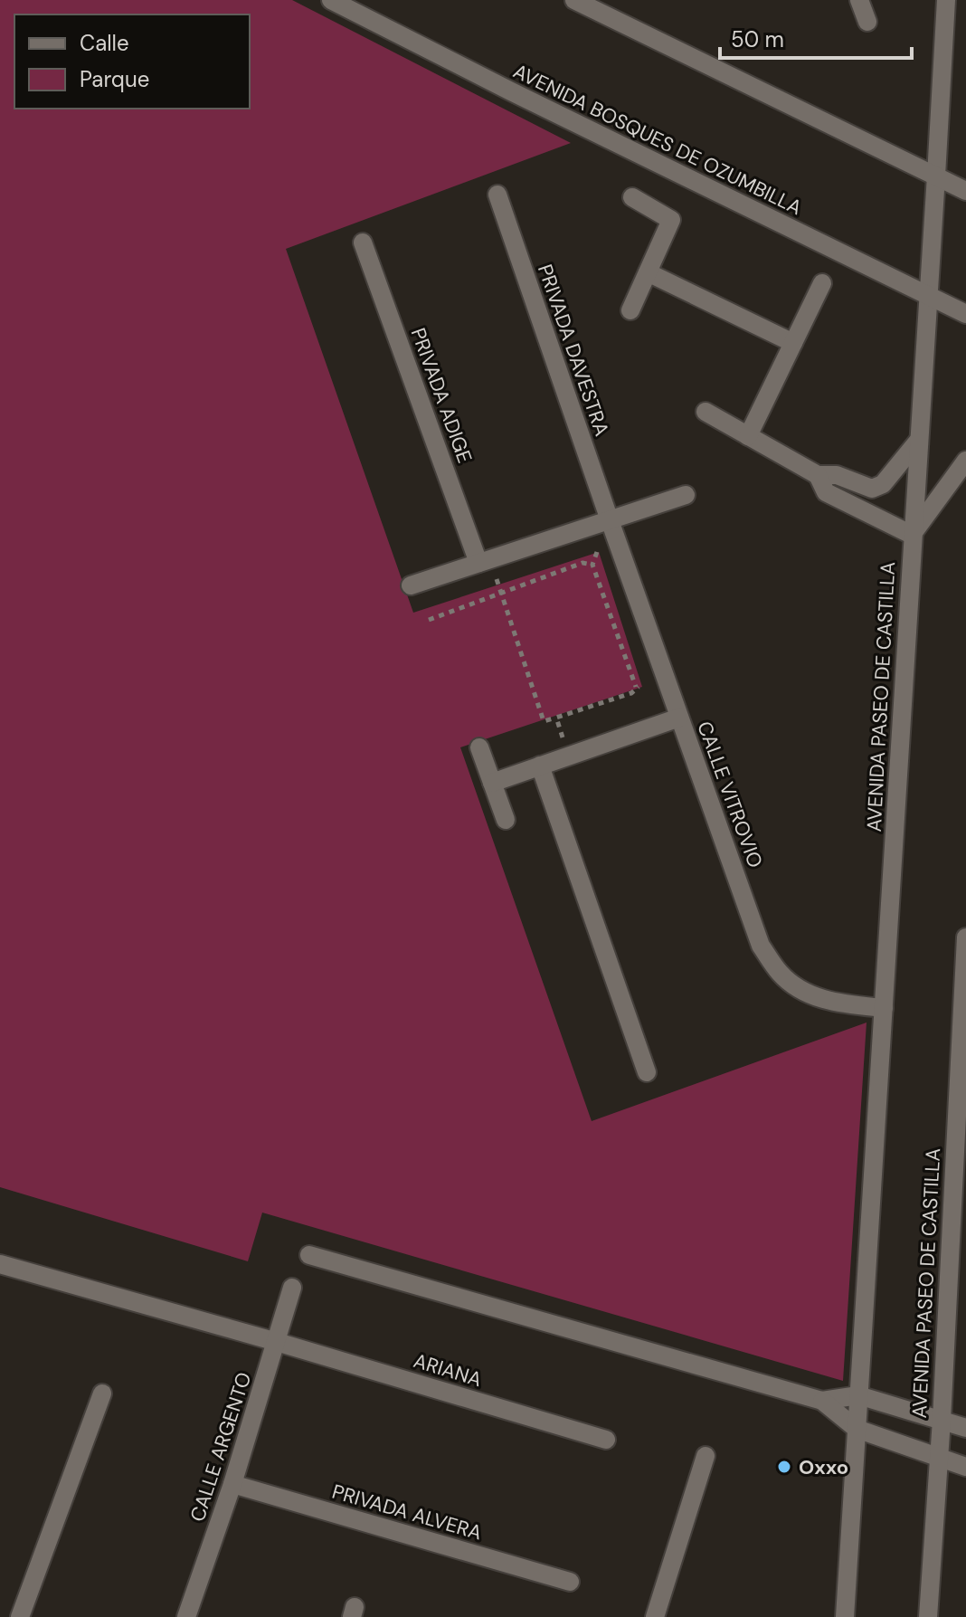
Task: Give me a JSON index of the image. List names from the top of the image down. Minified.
{"streets":{"street":["AVENIDA BOSQUES DE OZUMBILLA","PRIVADA DAVESTRA","PRIVADA ADIGE","AVENIDA PASEO DE CASTILLA","CALLE VITROVIO","ARIANA","CALLE ARGENTO","PRIVADA ALVERA"]},"crossings":[["AVENIDA BOSQUES DE OZUMBILLA","AVENIDA PASEO DE CASTILLA"],["PRIVADA DAVESTRA","CALLE VITROVIO"],["AVENIDA PASEO DE CASTILLA","CALLE VITROVIO"],["ARIANA","CALLE ARGENTO"],["CALLE ARGENTO","PRIVADA ALVERA"]],"places":["Oxxo"],"legend":["Calle","Parque"],"scale_bar":"50 m"}
